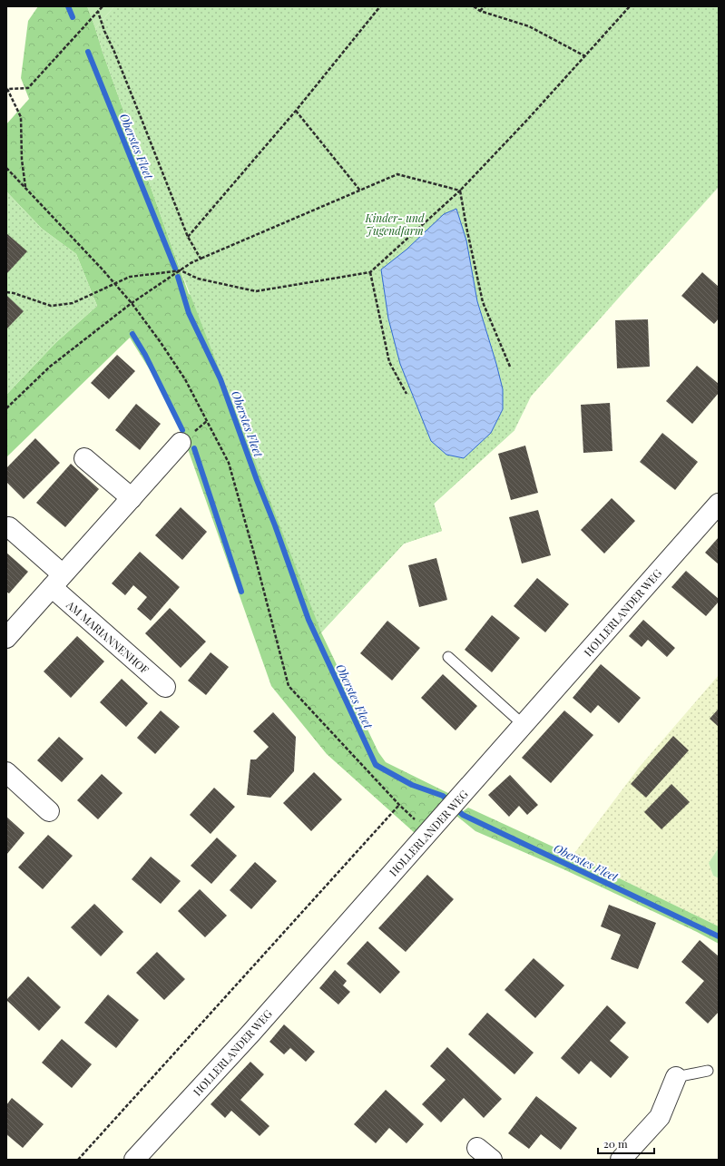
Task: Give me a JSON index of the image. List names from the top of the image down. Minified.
{"streets":{"street":["HOLLERLANDER WEG","AM MARIANNENHOF"]},"water":["Oberstes Fleet"],"parks":["Kinder- und Jugendfarm"],"scale_bar":"20 m"}
